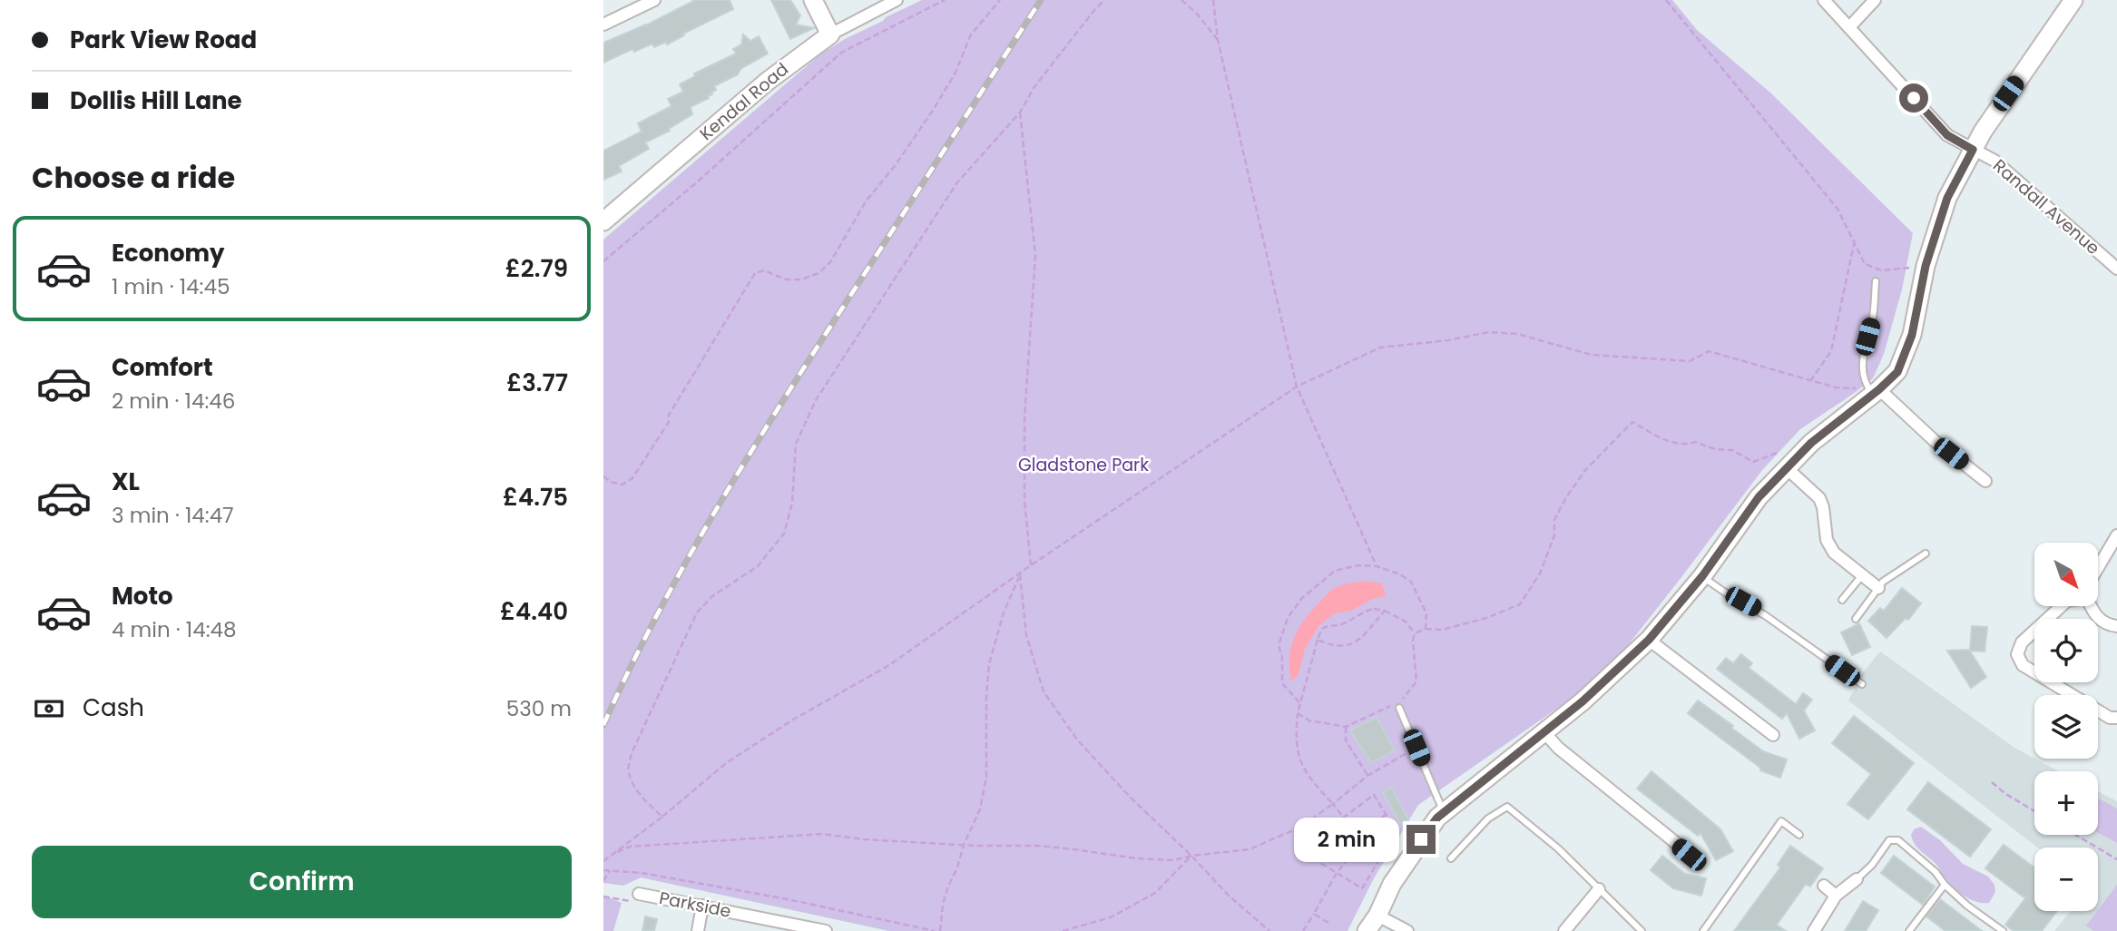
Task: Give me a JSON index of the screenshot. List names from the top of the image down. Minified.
{"streets":{"street":["Kendal Road","Randall Avenue","Parkside"]},"parks":["Gladstone Park"],"north":"bottom right","page":{"banner":["Park View Road","Dollis Hill Lane"],"heading":"Choose a ride","list":[{"name":"Economy","note":"1 min · 14:45","value":"£2.79"},{"name":"Comfort","note":"2 min · 14:46","value":"£3.77"},{"name":"XL","note":"3 min · 14:47","value":"£4.75"},{"name":"Moto","note":"4 min · 14:48","value":"£4.40"}],"map_buttons":["+","−"],"pay":["Cash","530 m"],"bubble":"2 min","buttons":"Confirm"}}
